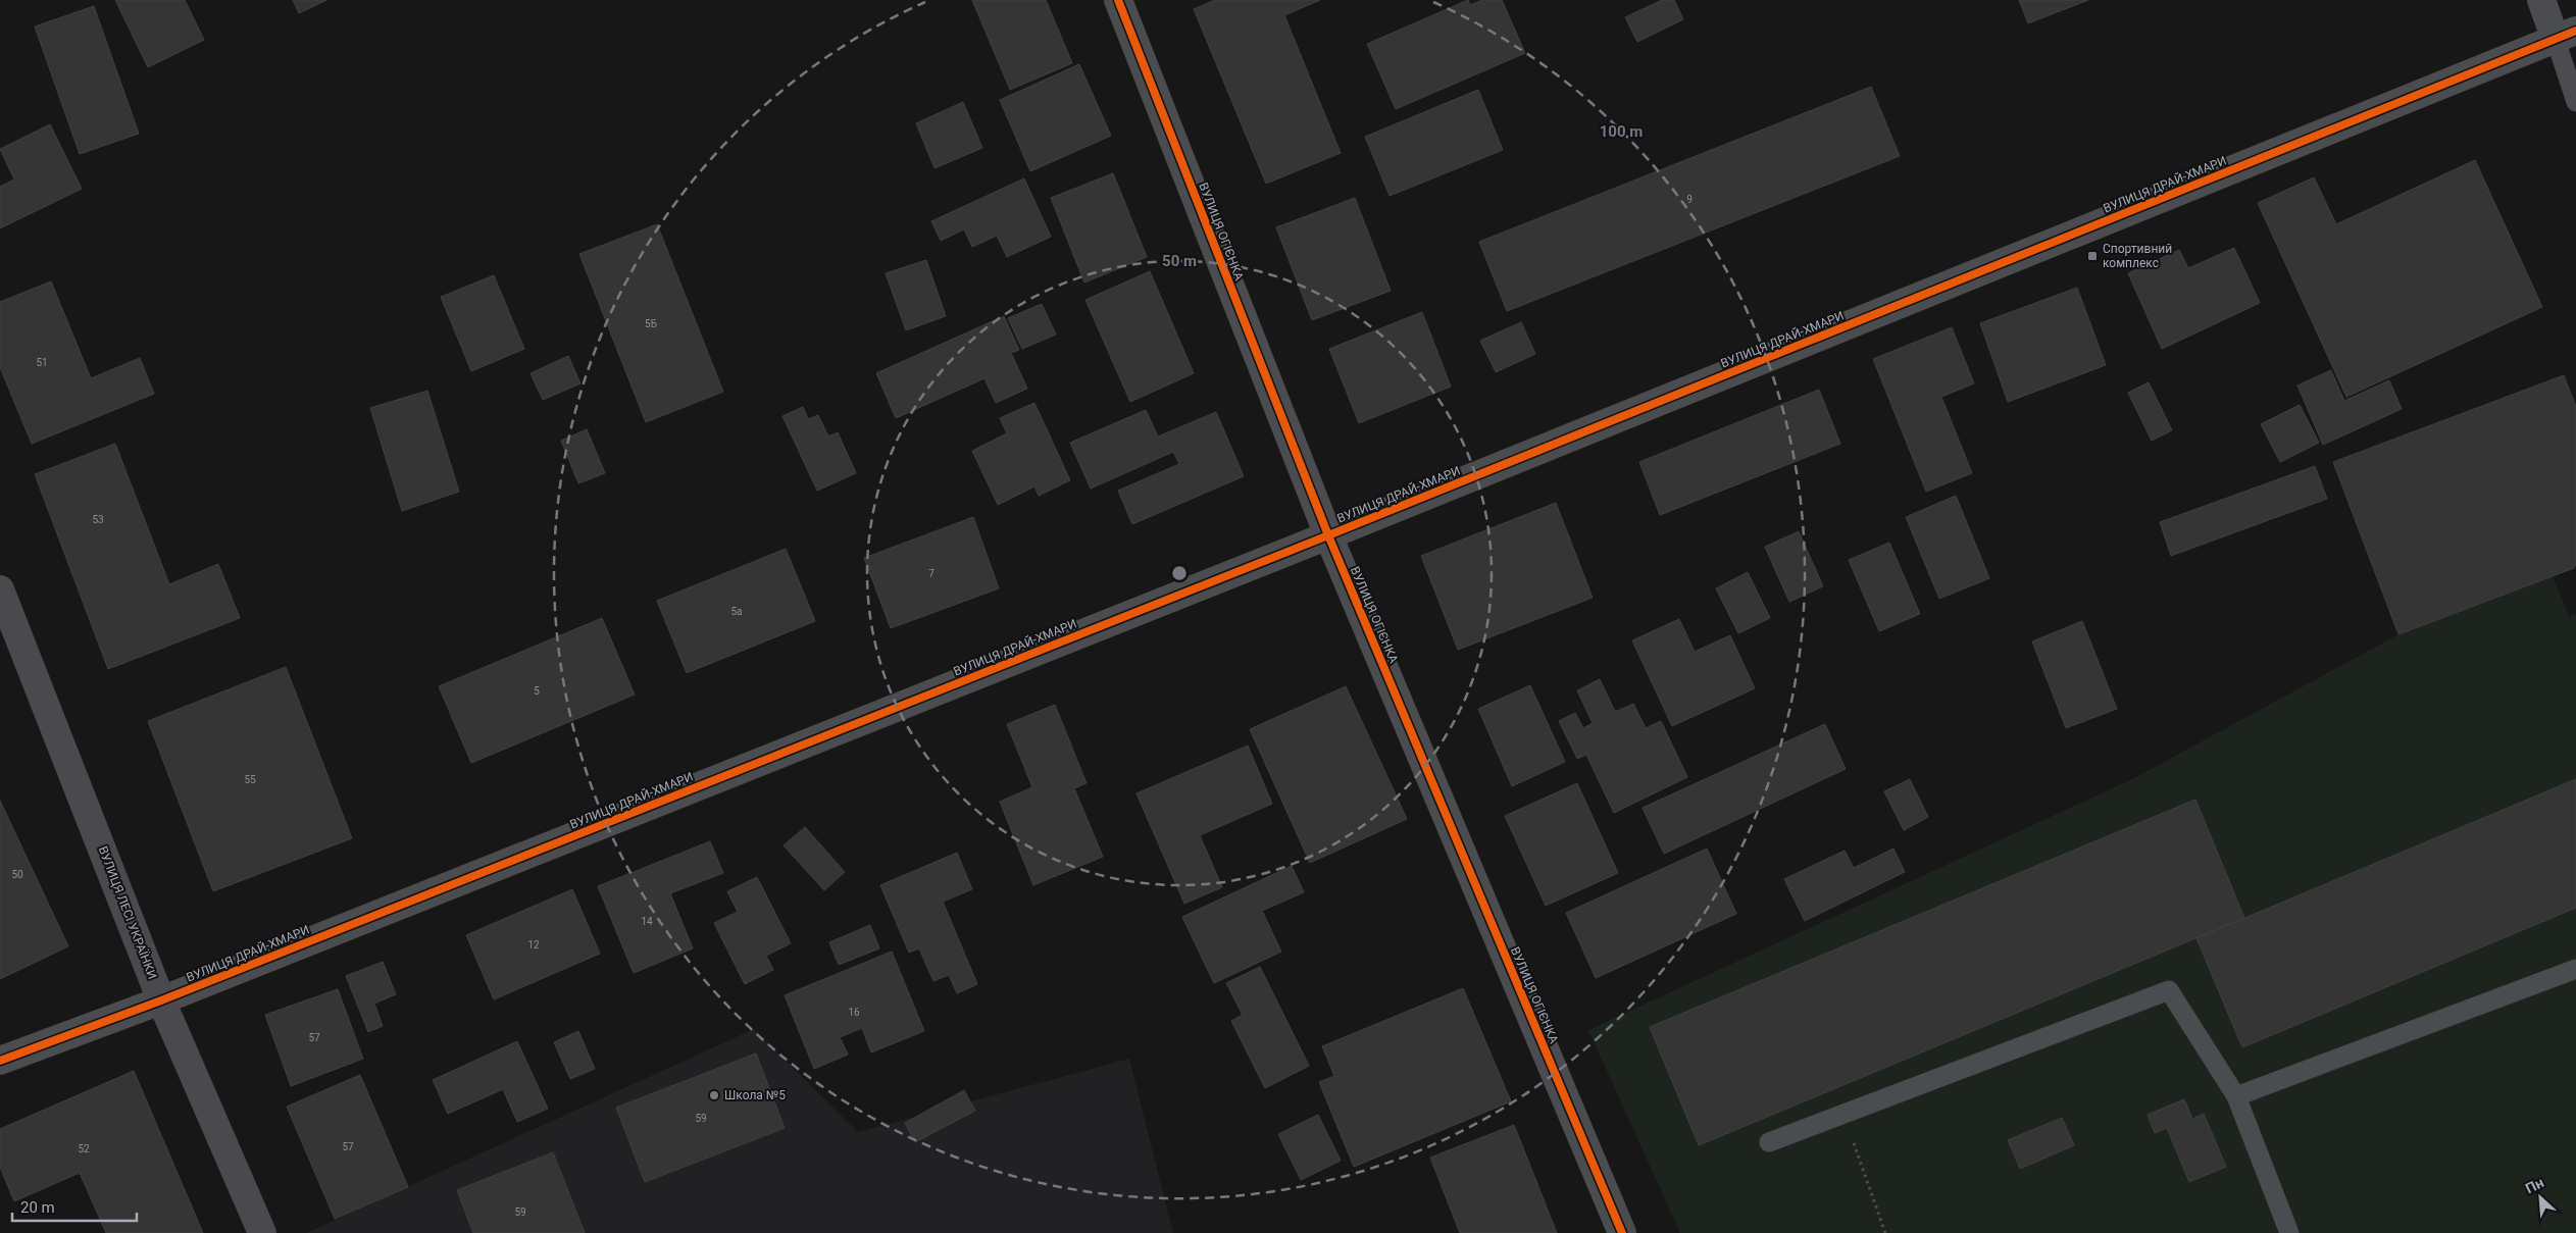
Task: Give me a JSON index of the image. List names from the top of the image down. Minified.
{"streets":{"street":["ВУЛИЦЯ ДРАЙ-ХМАРИ","ВУЛИЦЯ ОГІЄНКА","ВУЛИЦЯ ЛЕСІ УКРАЇНКИ"]},"crossings":[["ВУЛИЦЯ ДРАЙ-ХМАРИ","ВУЛИЦЯ ОГІЄНКА"],["ВУЛИЦЯ ДРАЙ-ХМАРИ","ВУЛИЦЯ ЛЕСІ УКРАЇНКИ"]],"places":{"transit":["Спортивний комплекс"],"other":["Школа №5"]},"house_numbers":["9","5Б","51","53","7","5а","5","55","50","14","12","16","57","59","57","52","59"],"scale_bar":"20 m","north":"top left","rings":["100 m","50 m"]}
